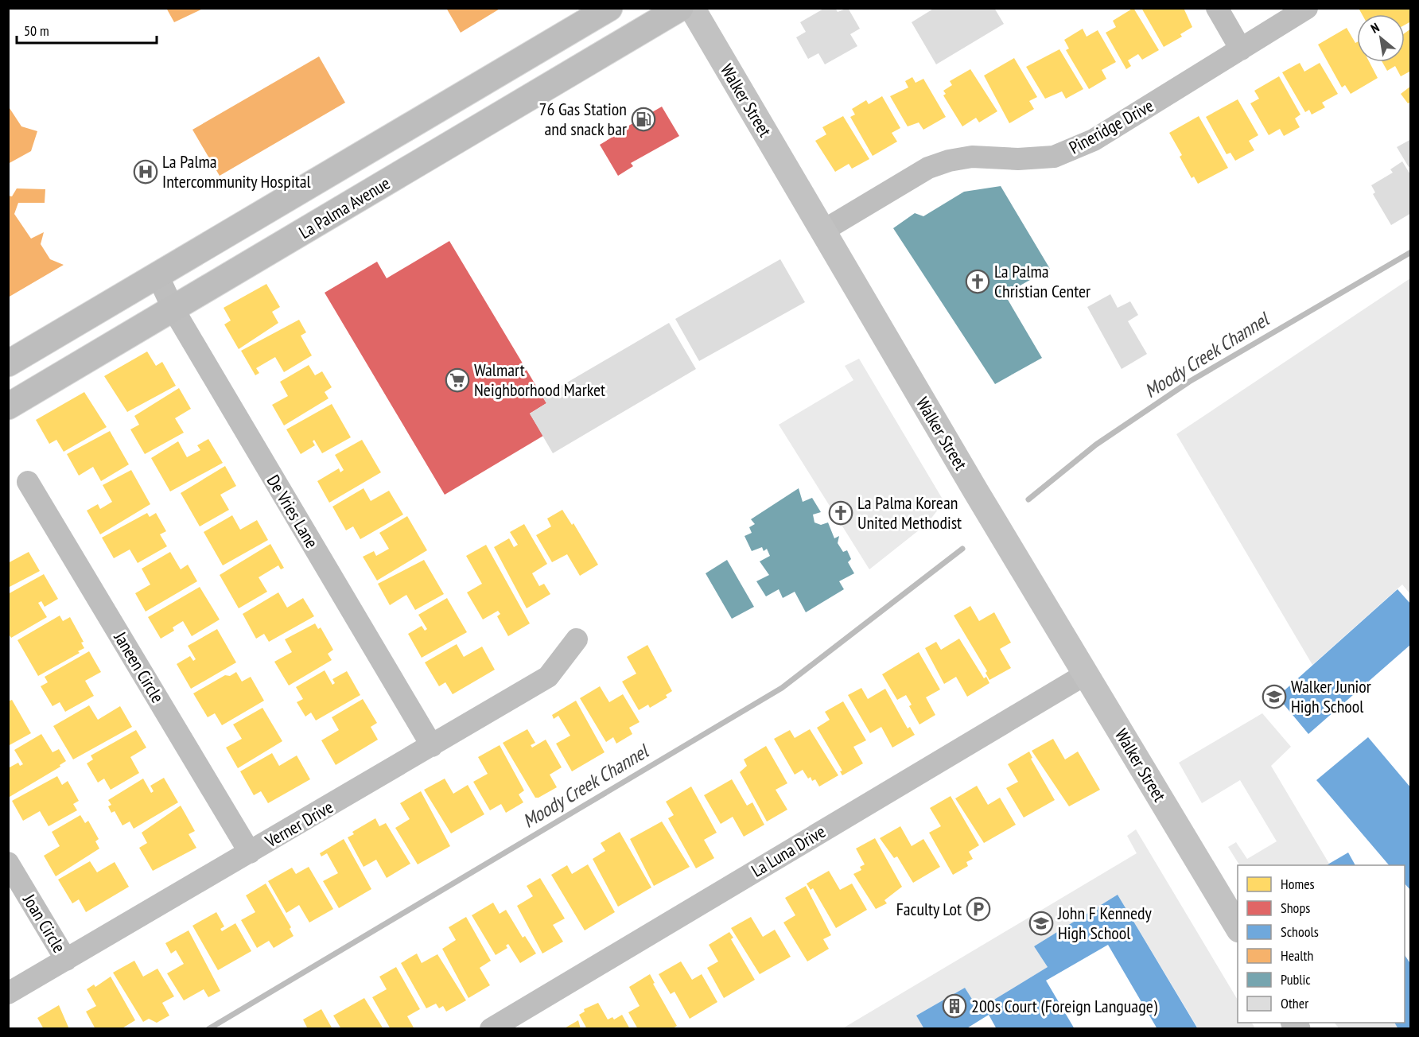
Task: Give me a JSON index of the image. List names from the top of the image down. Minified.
{"streets":{"main road":["Walker Street","La Palma Avenue"],"street":["Pineridge Drive","De Vries Lane","Janeen Circle","Verner Drive","La Luna Drive","Joan Circle"]},"crossings":[["Walker Street","Pineridge Drive"],["Walker Street","La Luna Drive"],["La Palma Avenue","De Vries Lane"],["De Vries Lane","Verner Drive"],["Janeen Circle","Verner Drive"],["Verner Drive","Joan Circle"]],"water":["Moody Creek Channel"],"places":{"fuel station":["76 Gas Station and snack bar"],"hospital":["La Palma Intercommunity Hospital"],"church":["La Palma Christian Center","La Palma Korean United Methodist"],"supermarket":["Walmart Neighborhood Market"],"school or university":["Walker Junior High School","John F Kennedy High School"],"parking":["Faculty Lot"],"building":["200s Court (Foreign Language)"]},"legend":["Homes","Shops","Schools","Health","Public","Other"],"scale_bar":"50 m","north":"top left"}
